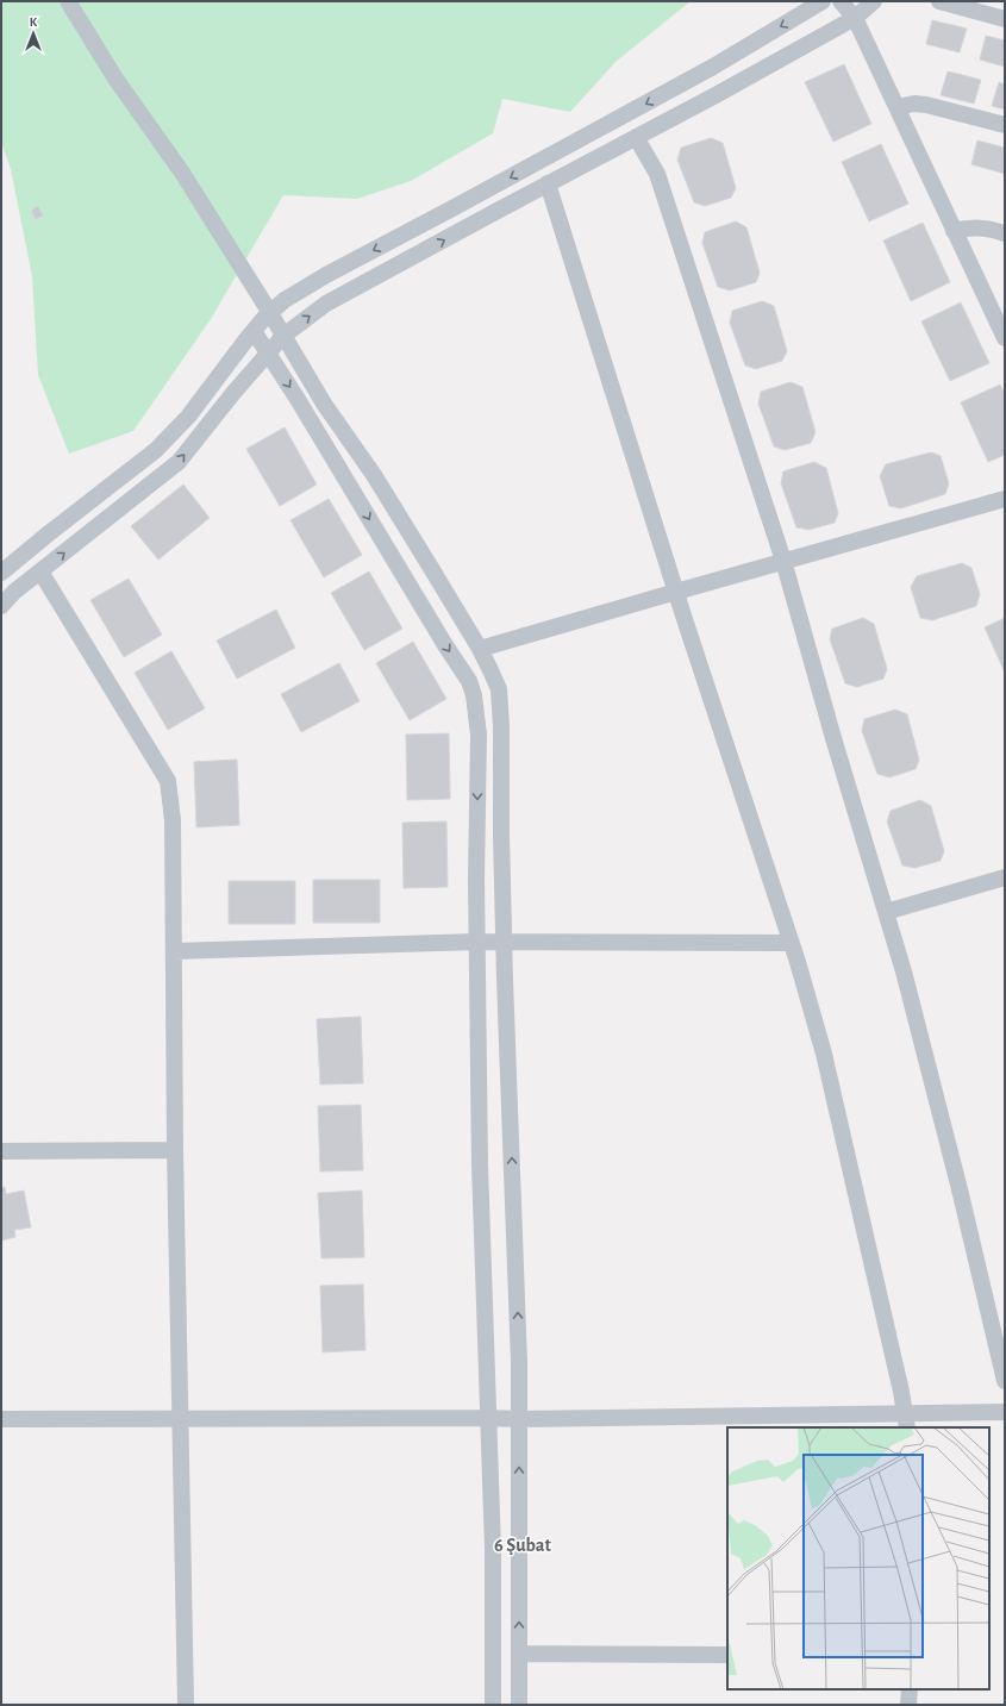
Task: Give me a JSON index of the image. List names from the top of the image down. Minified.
{"districts":["6 Şubat"],"north":"top"}
